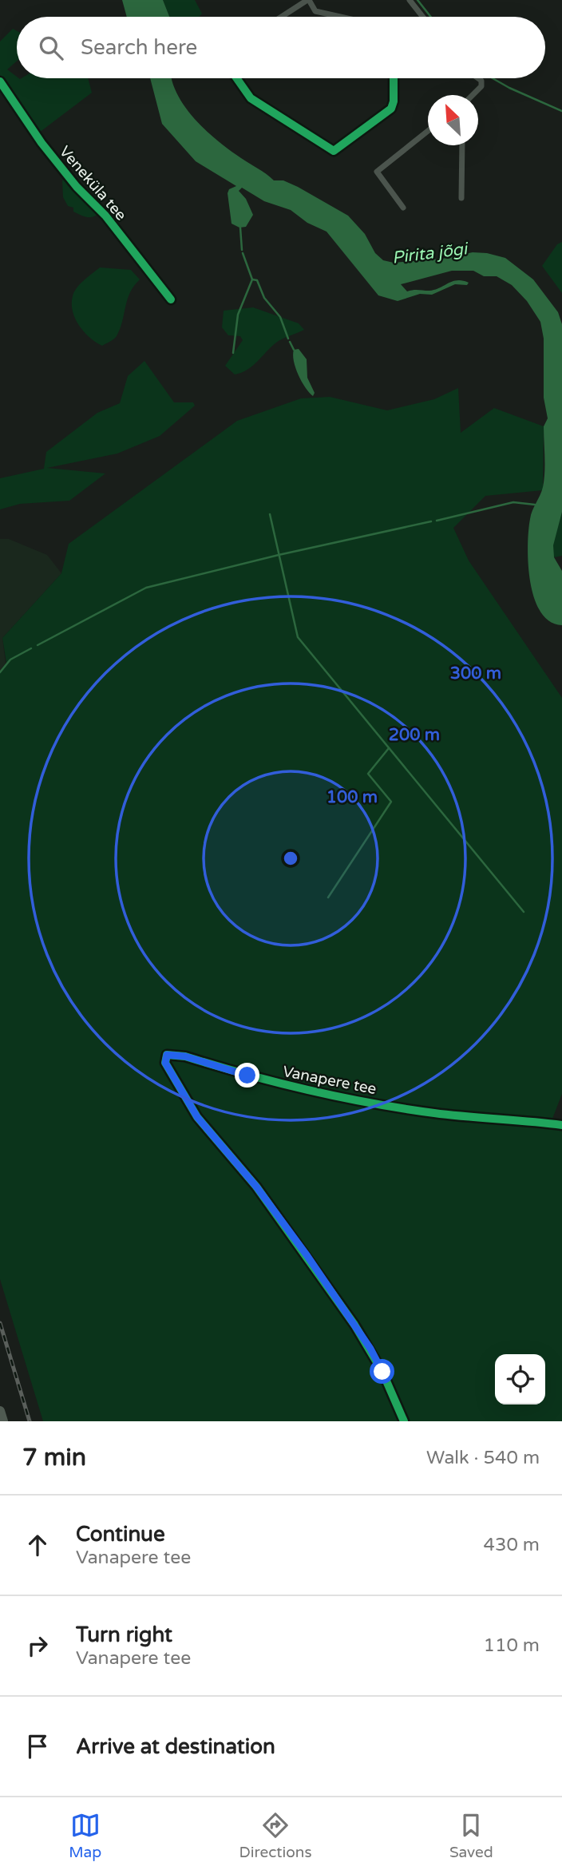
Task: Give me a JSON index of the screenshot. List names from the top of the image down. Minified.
{"streets":{"street":["Veneküla tee","Vanapere tee"]},"water":["Pirita jõgi"],"north":"top left","page":{"search":"Search here","heading":["7 min","Walk · 540 m"],"list":[["Continue","Vanapere tee","430 m"],["Turn right","Vanapere tee","110 m"],"Arrive at destination"],"nav":["Map","Directions","Saved"]},"rings":["300 m","200 m","100 m"]}
